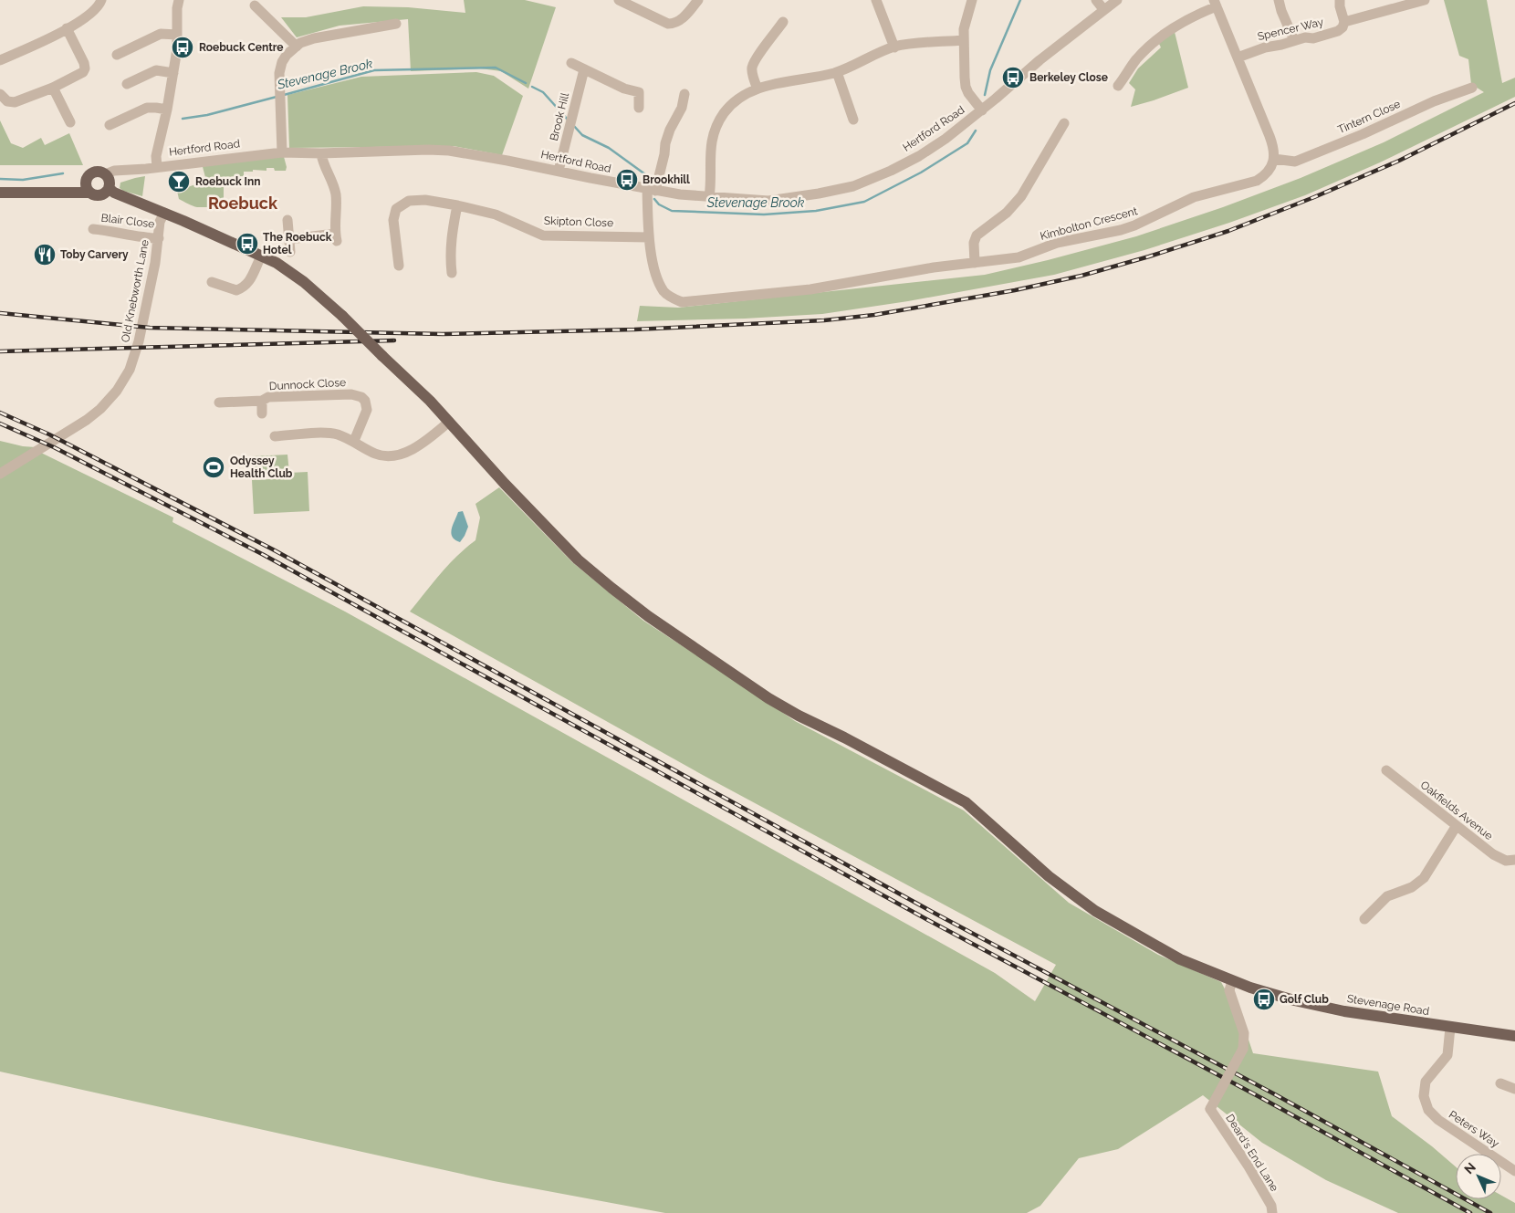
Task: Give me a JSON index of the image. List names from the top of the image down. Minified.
{"streets":{"main road":["Stevenage Road"],"street":["Spencer Way","Brook Hill","Tintern Close","Hertford Road","Blair Close","Skipton Close","Kimbolton Crescent","Old Knebworth Lane","Dunnock Close","Oakfields Avenue","Peters Way","Deard's End Lane"]},"crossings":[["Brook Hill","Hertford Road"],["Tintern Close","Kimbolton Crescent"],["Hertford Road","Kimbolton Crescent"],["Hertford Road","Stevenage Road"],["Blair Close","Old Knebworth Lane"],["Skipton Close","Kimbolton Crescent"],["Old Knebworth Lane","Stevenage Road"],["Stevenage Road","Peters Way"],["Stevenage Road","Deard's End Lane"]],"districts":["Roebuck"],"water":["Stevenage Brook"],"places":{"bus stop":["Roebuck Centre","Berkeley Close","Brookhill","The Roebuck Hotel","Golf Club"],"bar":["Roebuck Inn"],"restaurant":["Toby Carvery"],"sports":["Odyssey Health Club"]},"north":"top left"}
